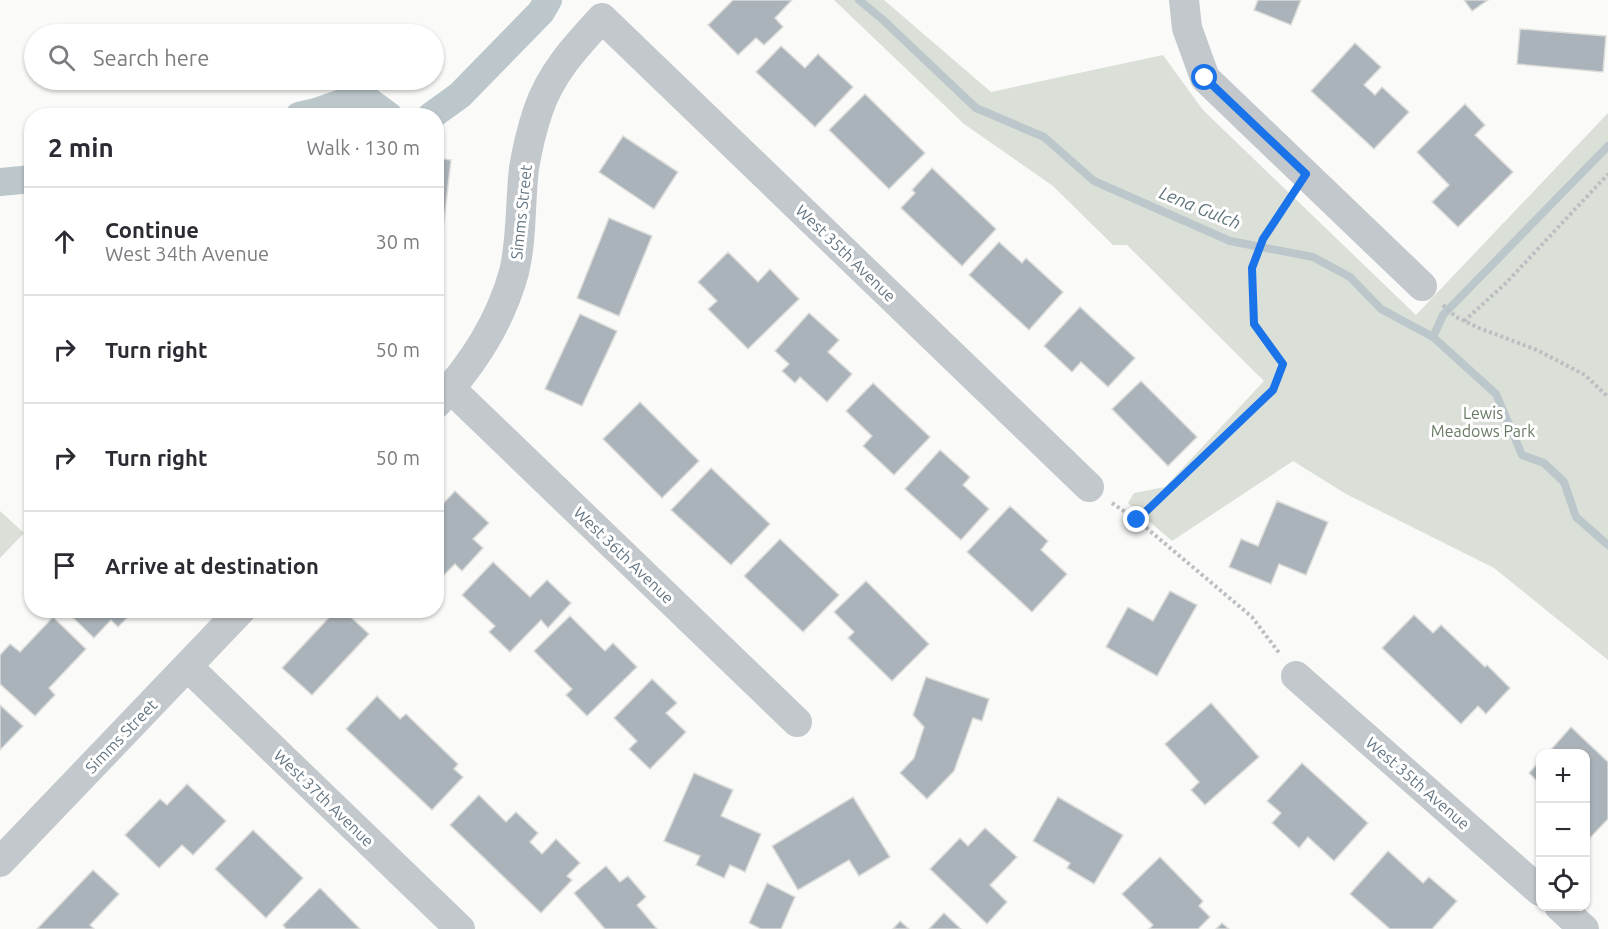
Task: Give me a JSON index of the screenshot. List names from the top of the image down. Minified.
{"streets":{"street":["Simms Street","West 35th Avenue","West 36th Avenue","West 37th Avenue"]},"crossings":[["Simms Street","West 35th Avenue"],["Simms Street","West 36th Avenue"],["Simms Street","West 37th Avenue"]],"water":["Lena Gulch"],"parks":["Lewis Meadows Park"],"page":{"search":"Search here","heading":["2 min","Walk · 130 m"],"list":[["Continue","West 34th Avenue","30 m"],["Turn right","50 m"],["Turn right","50 m"],"Arrive at destination"],"map_buttons":["+","−"]}}
